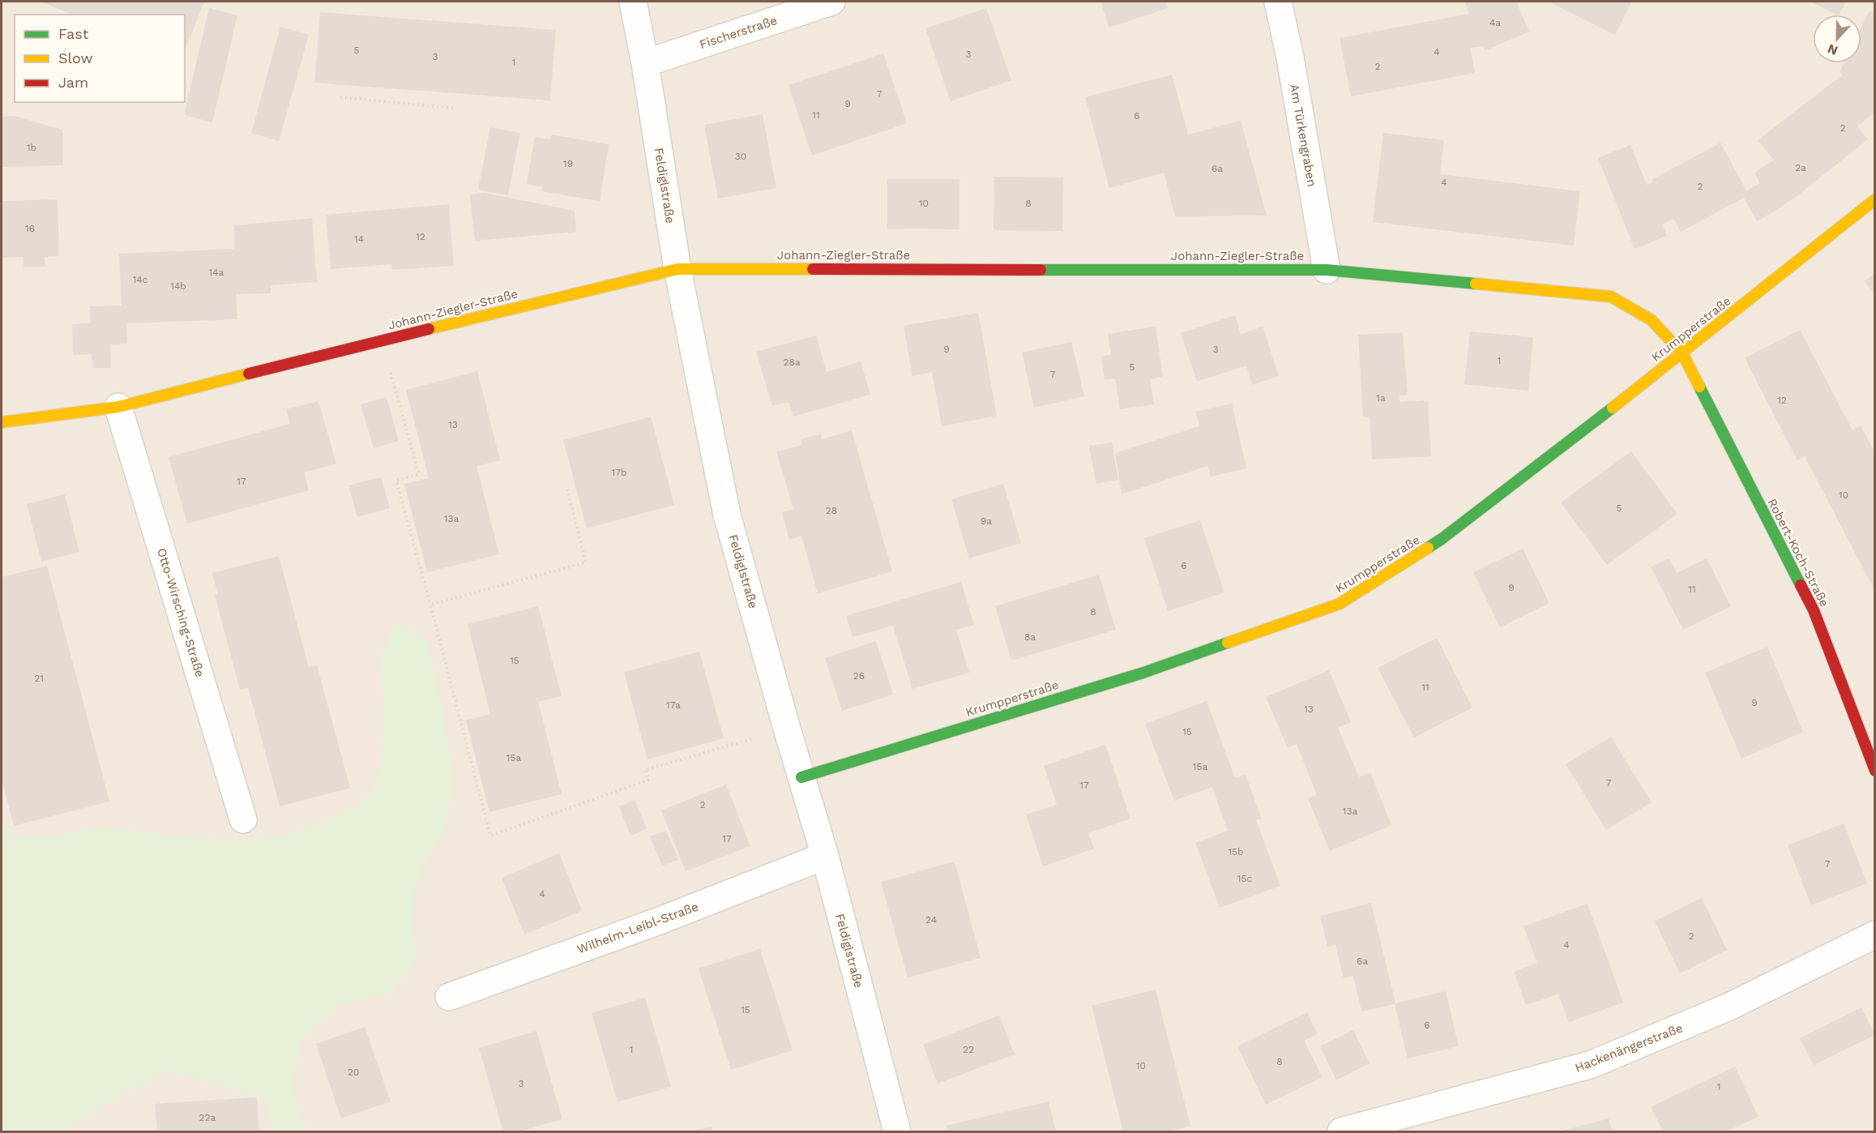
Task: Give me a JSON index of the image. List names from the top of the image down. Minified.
{"streets":{"street":["Fischerstraße","Am Türkengraben","Feldiglstraße","Johann-Ziegler-Straße","Krumpperstraße","Robert-Koch-Straße","Otto-Wirsching-Straße","Wilhelm-Leibl-Straße","Hackenängerstraße"]},"crossings":[["Fischerstraße","Feldiglstraße"],["Am Türkengraben","Johann-Ziegler-Straße"],["Feldiglstraße","Johann-Ziegler-Straße"],["Feldiglstraße","Krumpperstraße"],["Feldiglstraße","Wilhelm-Leibl-Straße"],["Johann-Ziegler-Straße","Krumpperstraße"],["Johann-Ziegler-Straße","Robert-Koch-Straße"],["Johann-Ziegler-Straße","Otto-Wirsching-Straße"],["Krumpperstraße","Robert-Koch-Straße"]],"house_numbers":["4a","5","4","3","3","1","2","7","9","11","6","2","1b","30","19","2a","6a","4","2","10","8","16","12","14","14a","14c","14b","9","3","1","28a","5","7","1a","12","13","17b","17","10","5","28","13a","9a","6","9","11","8","8a","15","26","21","11","9","17a","13","15","15a","15a","7","17","2","13a","17","15b","7","15c","4","24","2","4","6a","15","6","1","22","8","10","20","3","1","22a"],"legend":["Fast","Slow","Jam"],"north":"bottom"}
